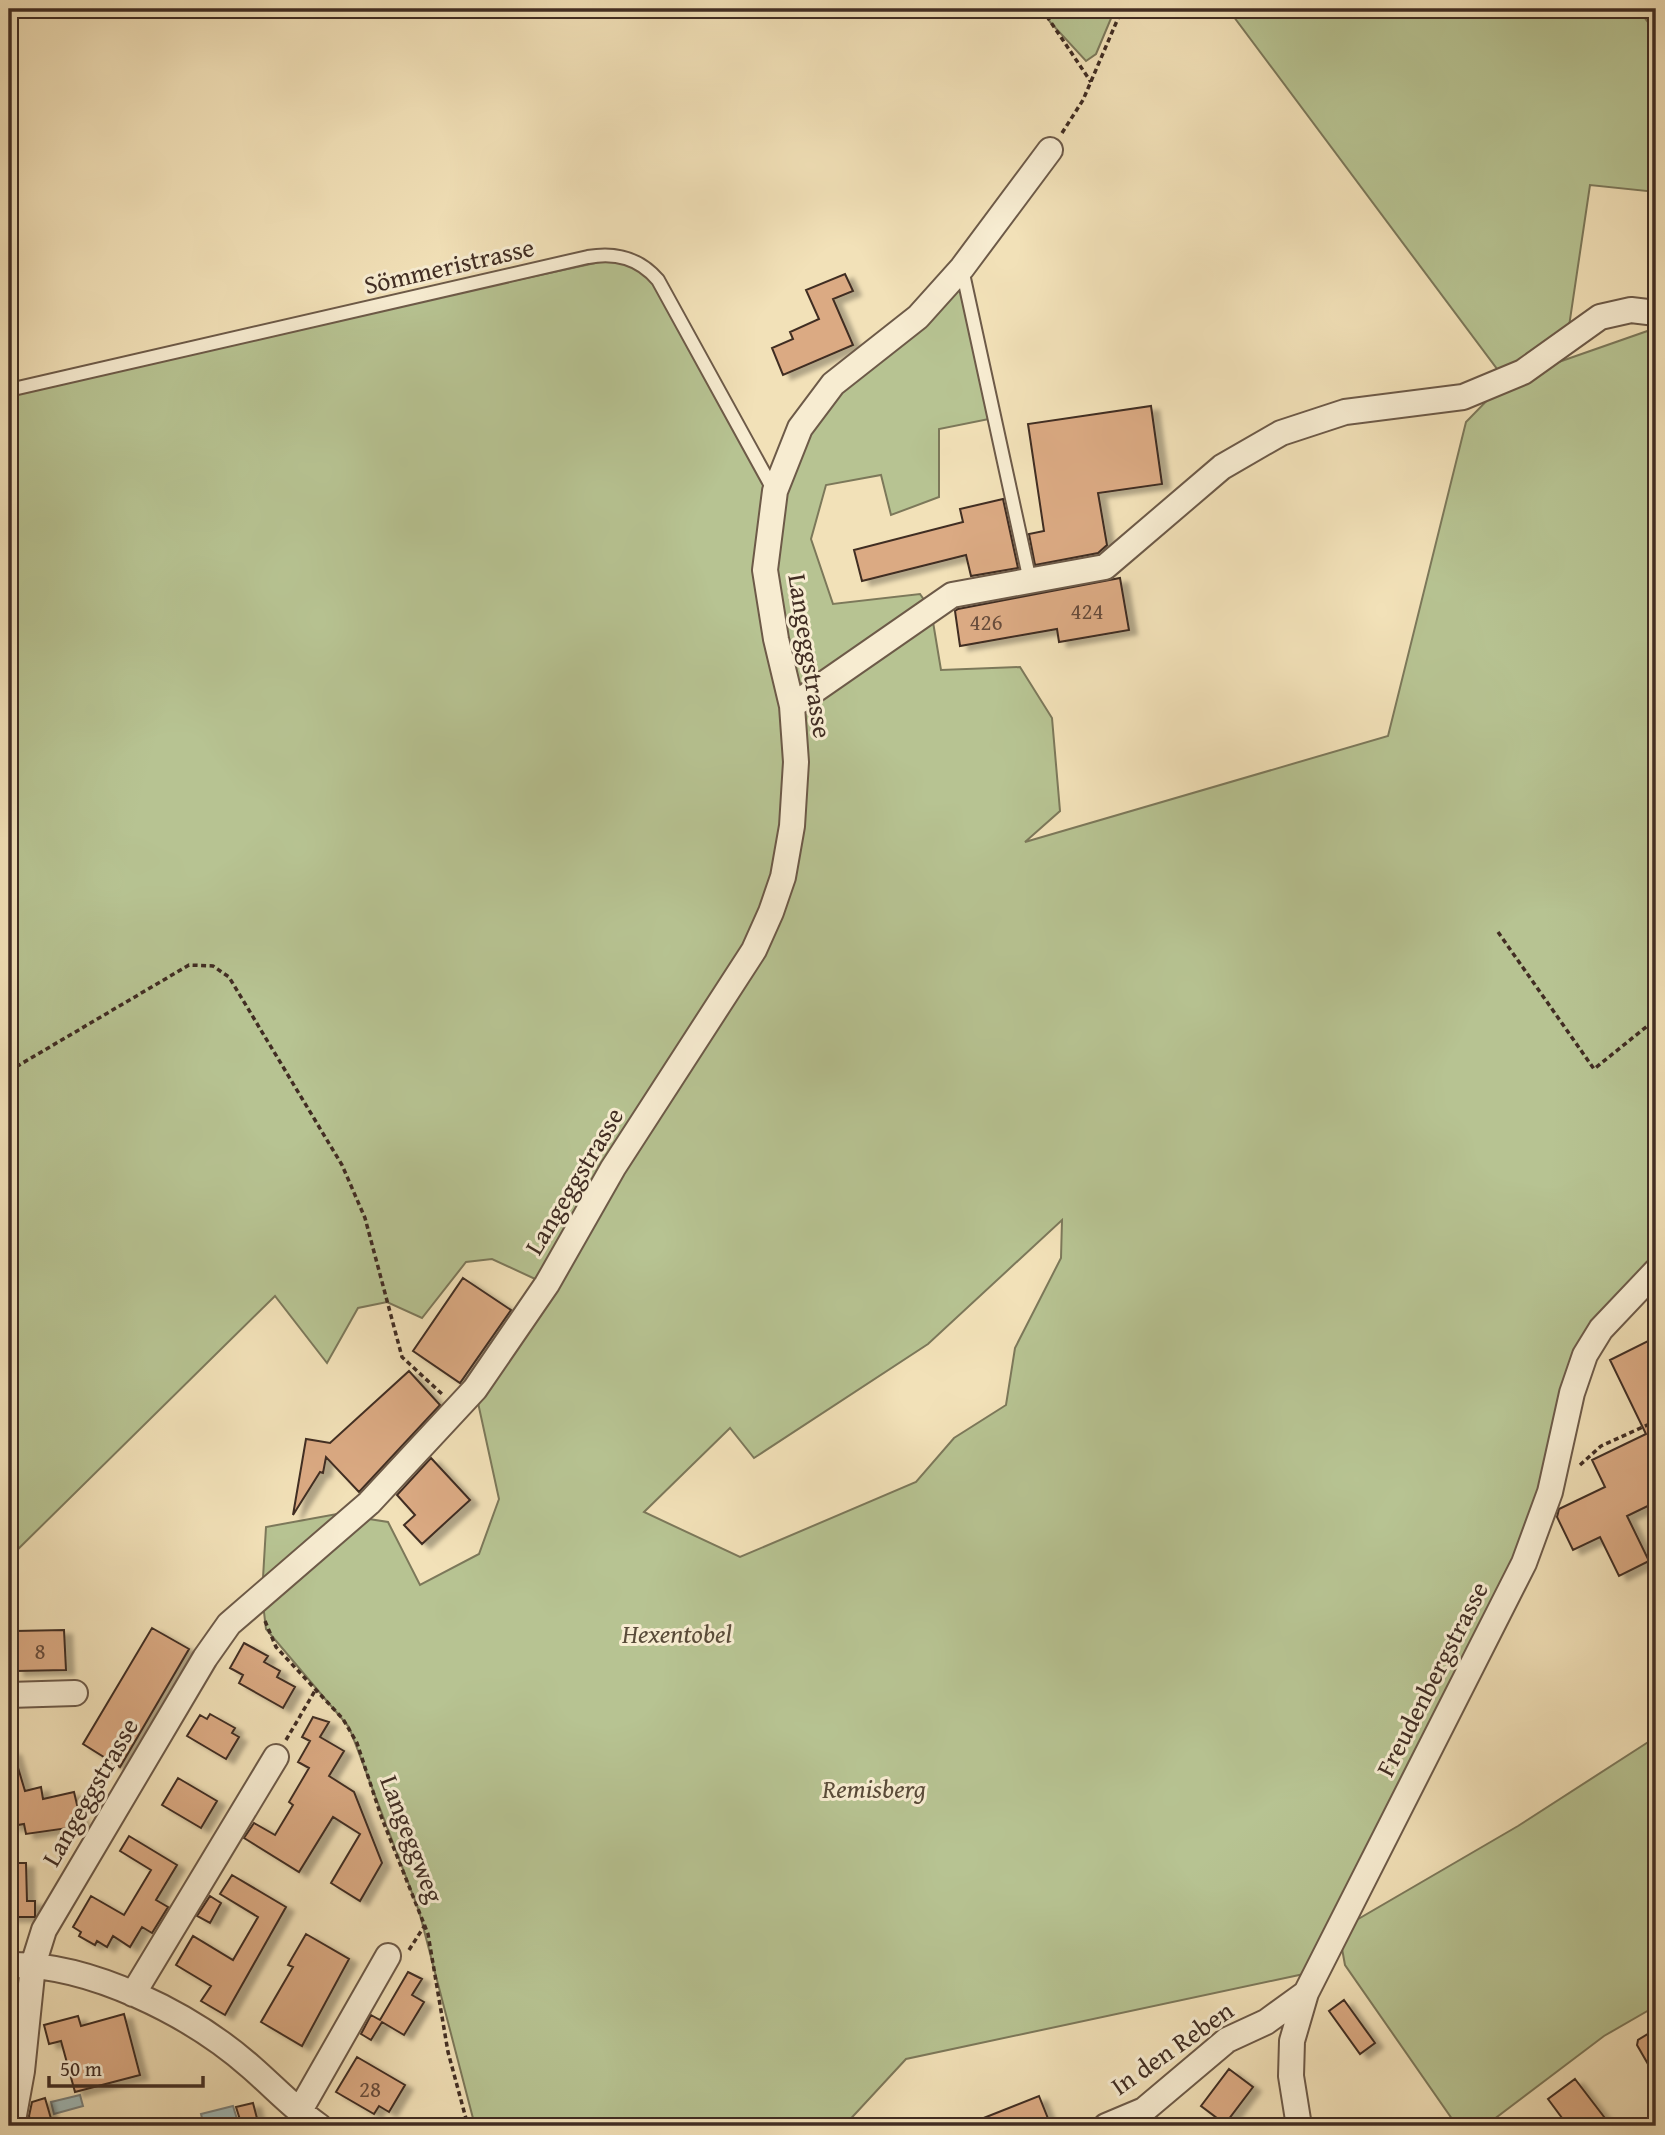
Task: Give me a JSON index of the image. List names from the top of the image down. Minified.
{"streets":{"street":["Langeggstrasse","Freudenbergstrasse","In den Reben"],"lane":["Sömmeristrasse"],"path":["Langeggweg"]},"crossings":[["Sömmeristrasse","Langeggstrasse"],["Langeggstrasse","Langeggweg"],["Freudenbergstrasse","In den Reben"]],"parks":["Hexentobel","Remisberg"],"house_numbers":["424","426","8","28"],"scale_bar":"50 m"}
